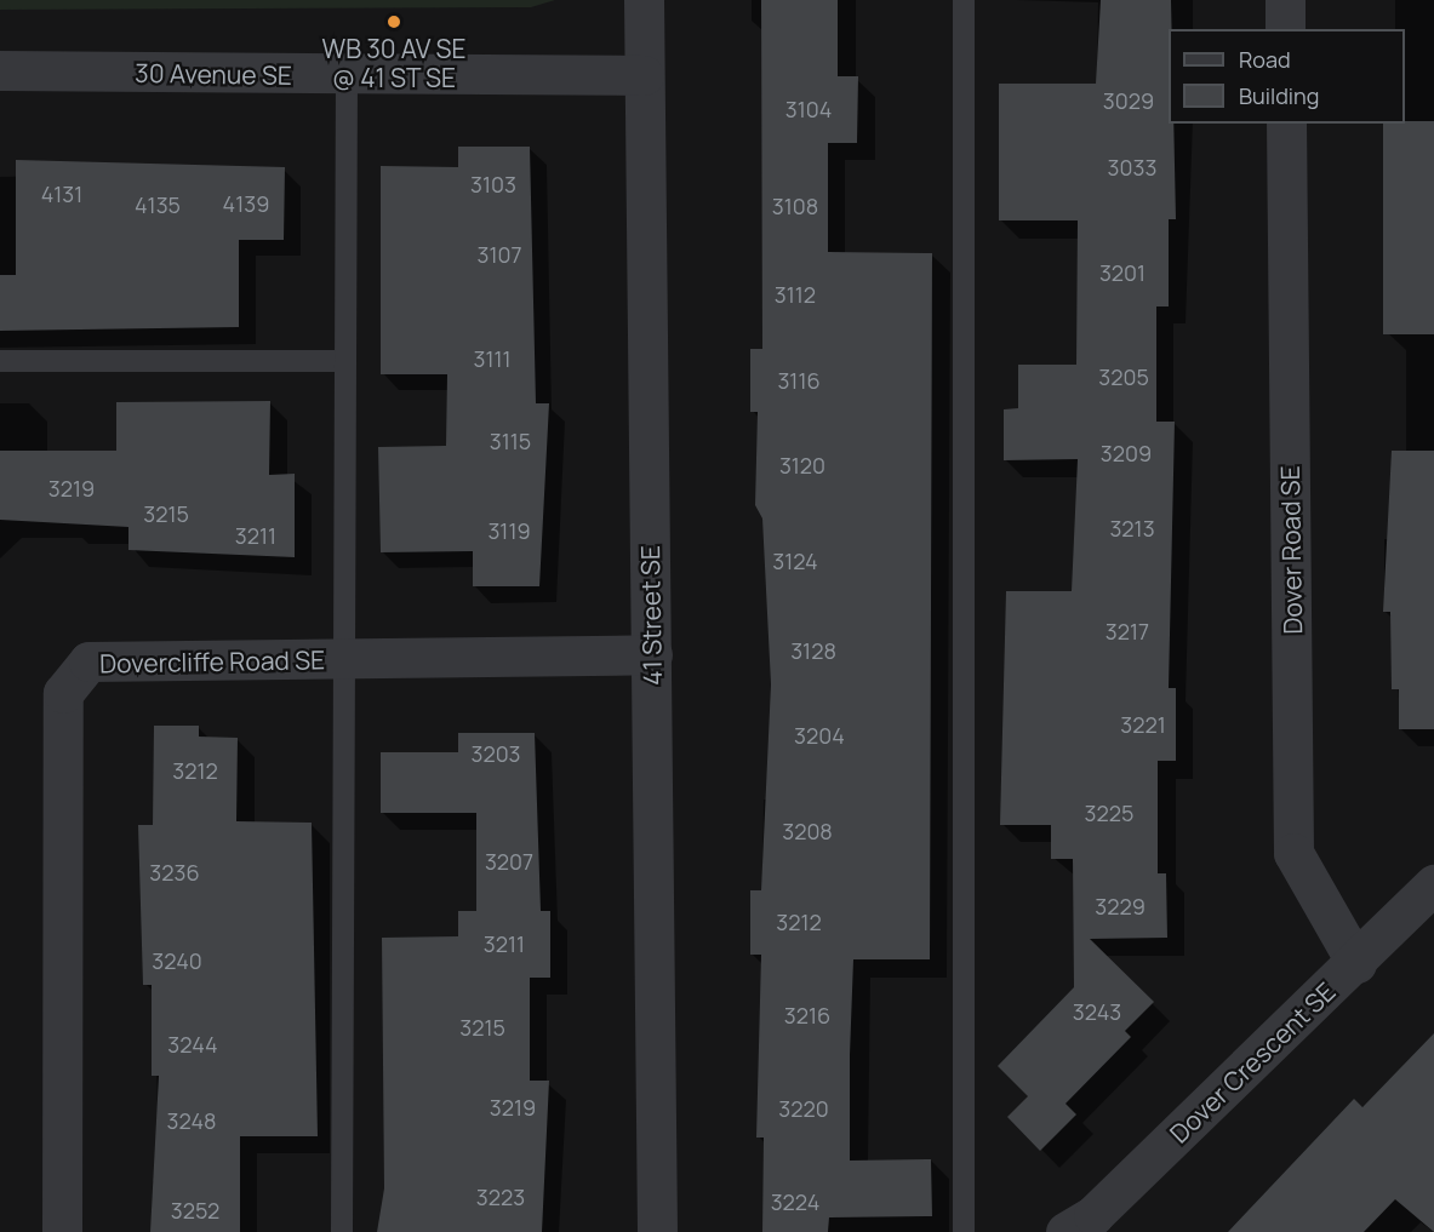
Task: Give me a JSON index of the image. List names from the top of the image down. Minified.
{"streets":{"street":["30 Avenue SE","Dover Road SE","41 Street SE","Dovercliffe Road SE","Dover Crescent SE"]},"crossings":[["30 Avenue SE","41 Street SE"],["Dover Road SE","Dover Crescent SE"],["41 Street SE","Dovercliffe Road SE"]],"places":["WB 30 AV SE @ 41 ST SE"],"house_numbers":["3029","3104","3033","3103","4131","4139","4135","3108","3107","3201","3112","3111","3205","3116","3115","3209","3120","3219","3215","3213","3119","3211","3124","3217","3128","3221","3204","3203","3212","3225","3208","3207","3236","3229","3212","3211","3240","3243","3216","3215","3244","3219","3220","3248","3223","3224","3252"],"legend":["Road","Building"]}
